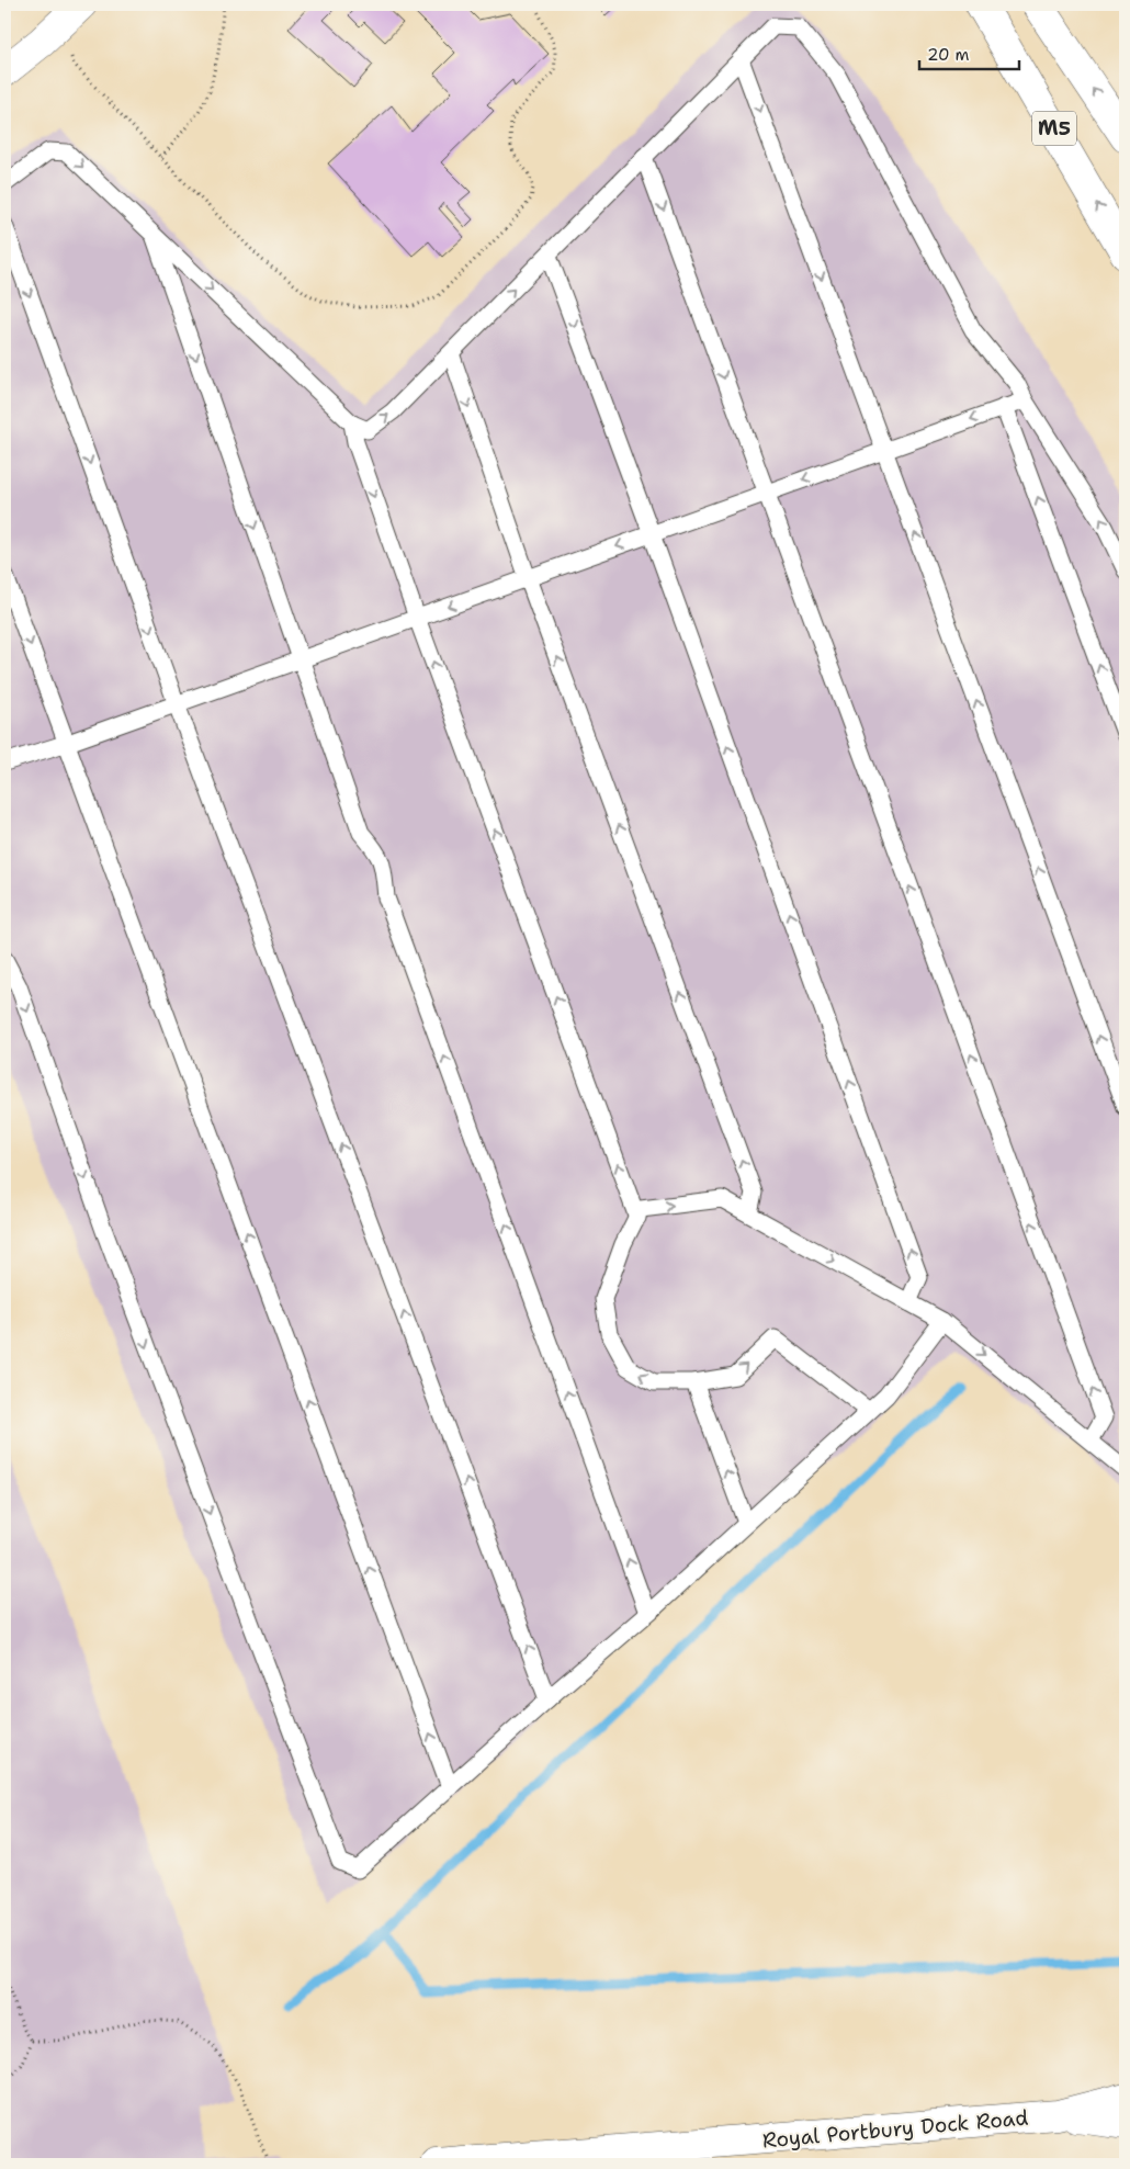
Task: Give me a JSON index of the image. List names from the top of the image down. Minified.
{"streets":{"main road":["M5","Royal Portbury Dock Road"]},"scale_bar":"20 m"}
